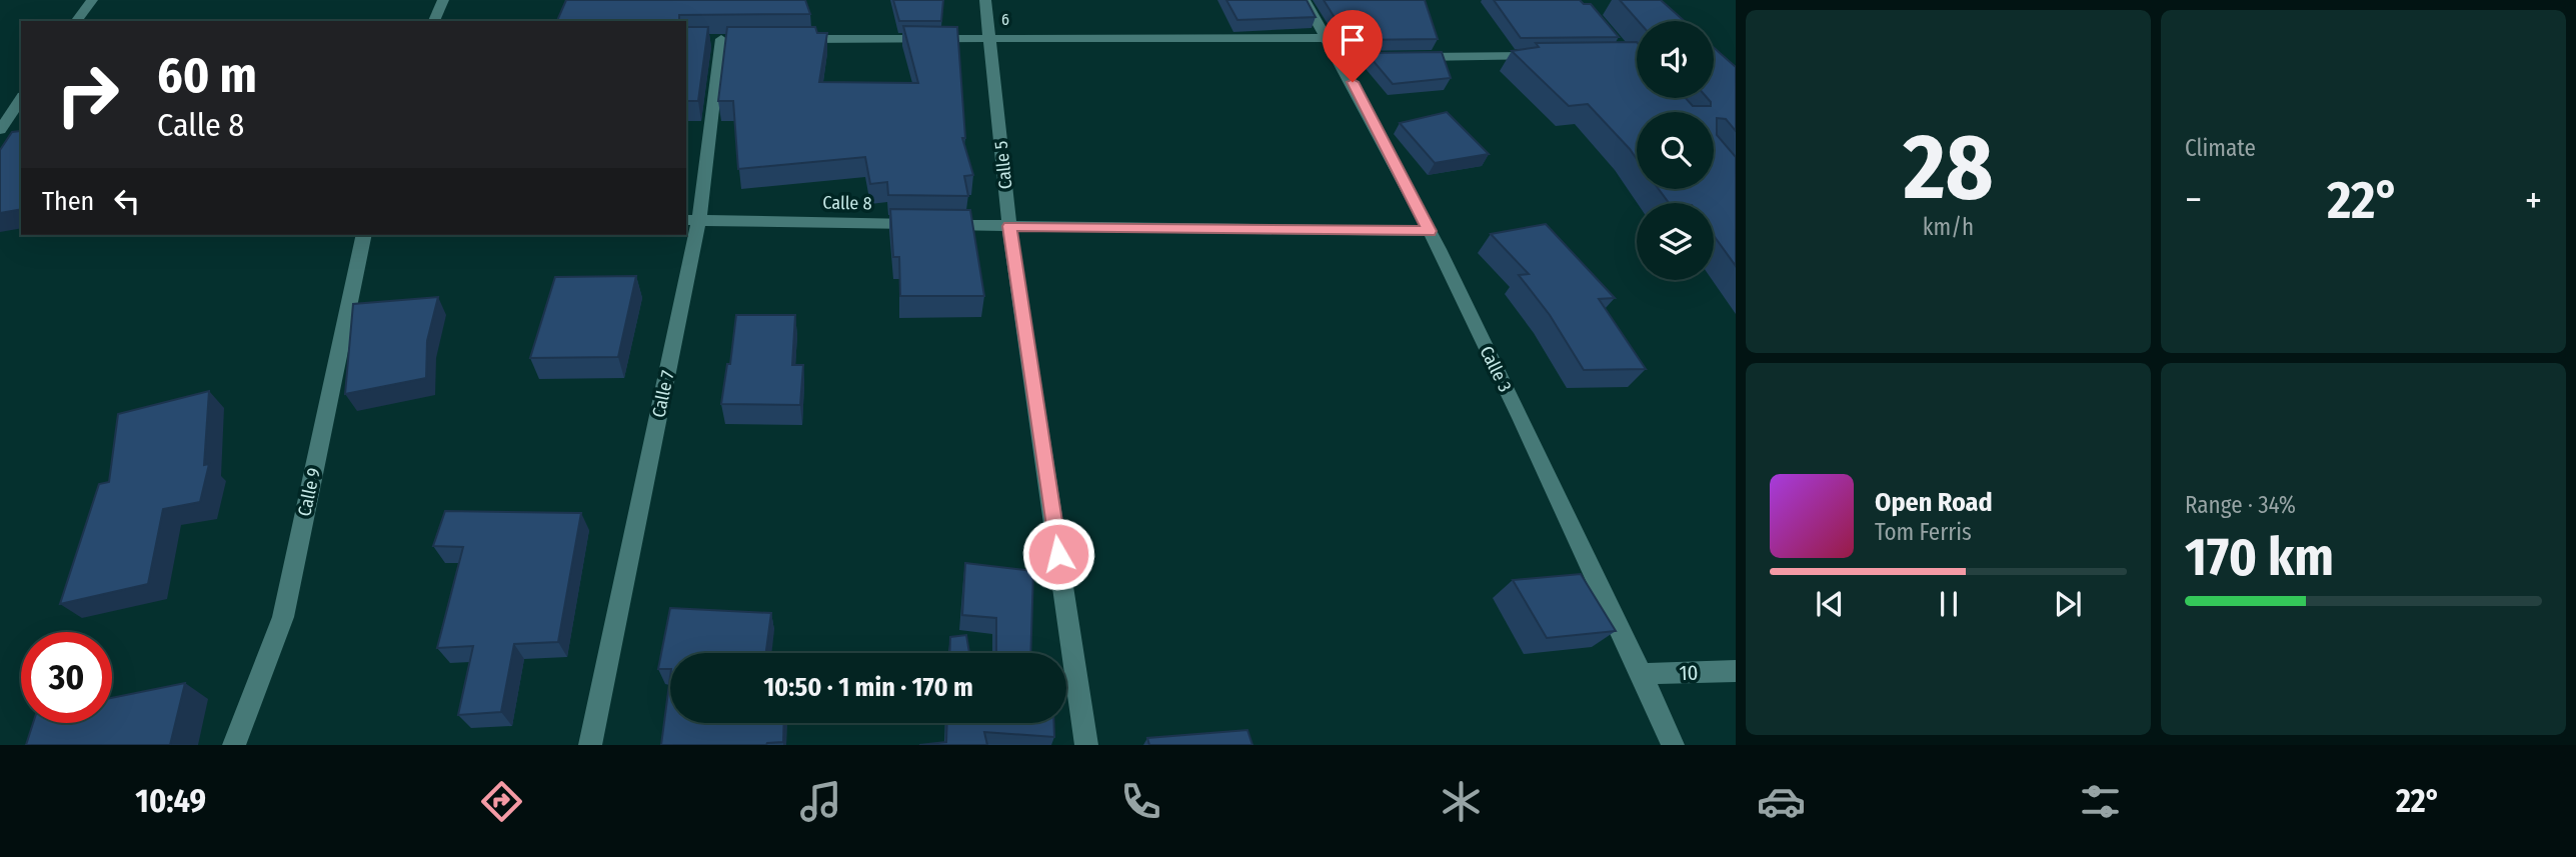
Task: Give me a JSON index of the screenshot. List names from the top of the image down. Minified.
{"streets":{"street":["6","Calle 5","Calle 8","Calle 3","Calle 7","Calle 9","10"]},"crossings":[["6","Calle 5"],["6","Calle 3"],["Calle 5","Calle 8"],["Calle 8","Calle 3"],["Calle 8","Calle 7"],["Calle 3","10"]],"page":{"tile":[["28","km/h"],"Climate",["Range · 34%","170 km"]],"turn":["60 m","Calle 8"],"then":"Then","heat":["−","22°","+"],"song":["Open Road","Tom Ferris"],"limit":"30","trip":"10:50 · 1 min · 170 m","tabs":["10:49","22°"]}}
